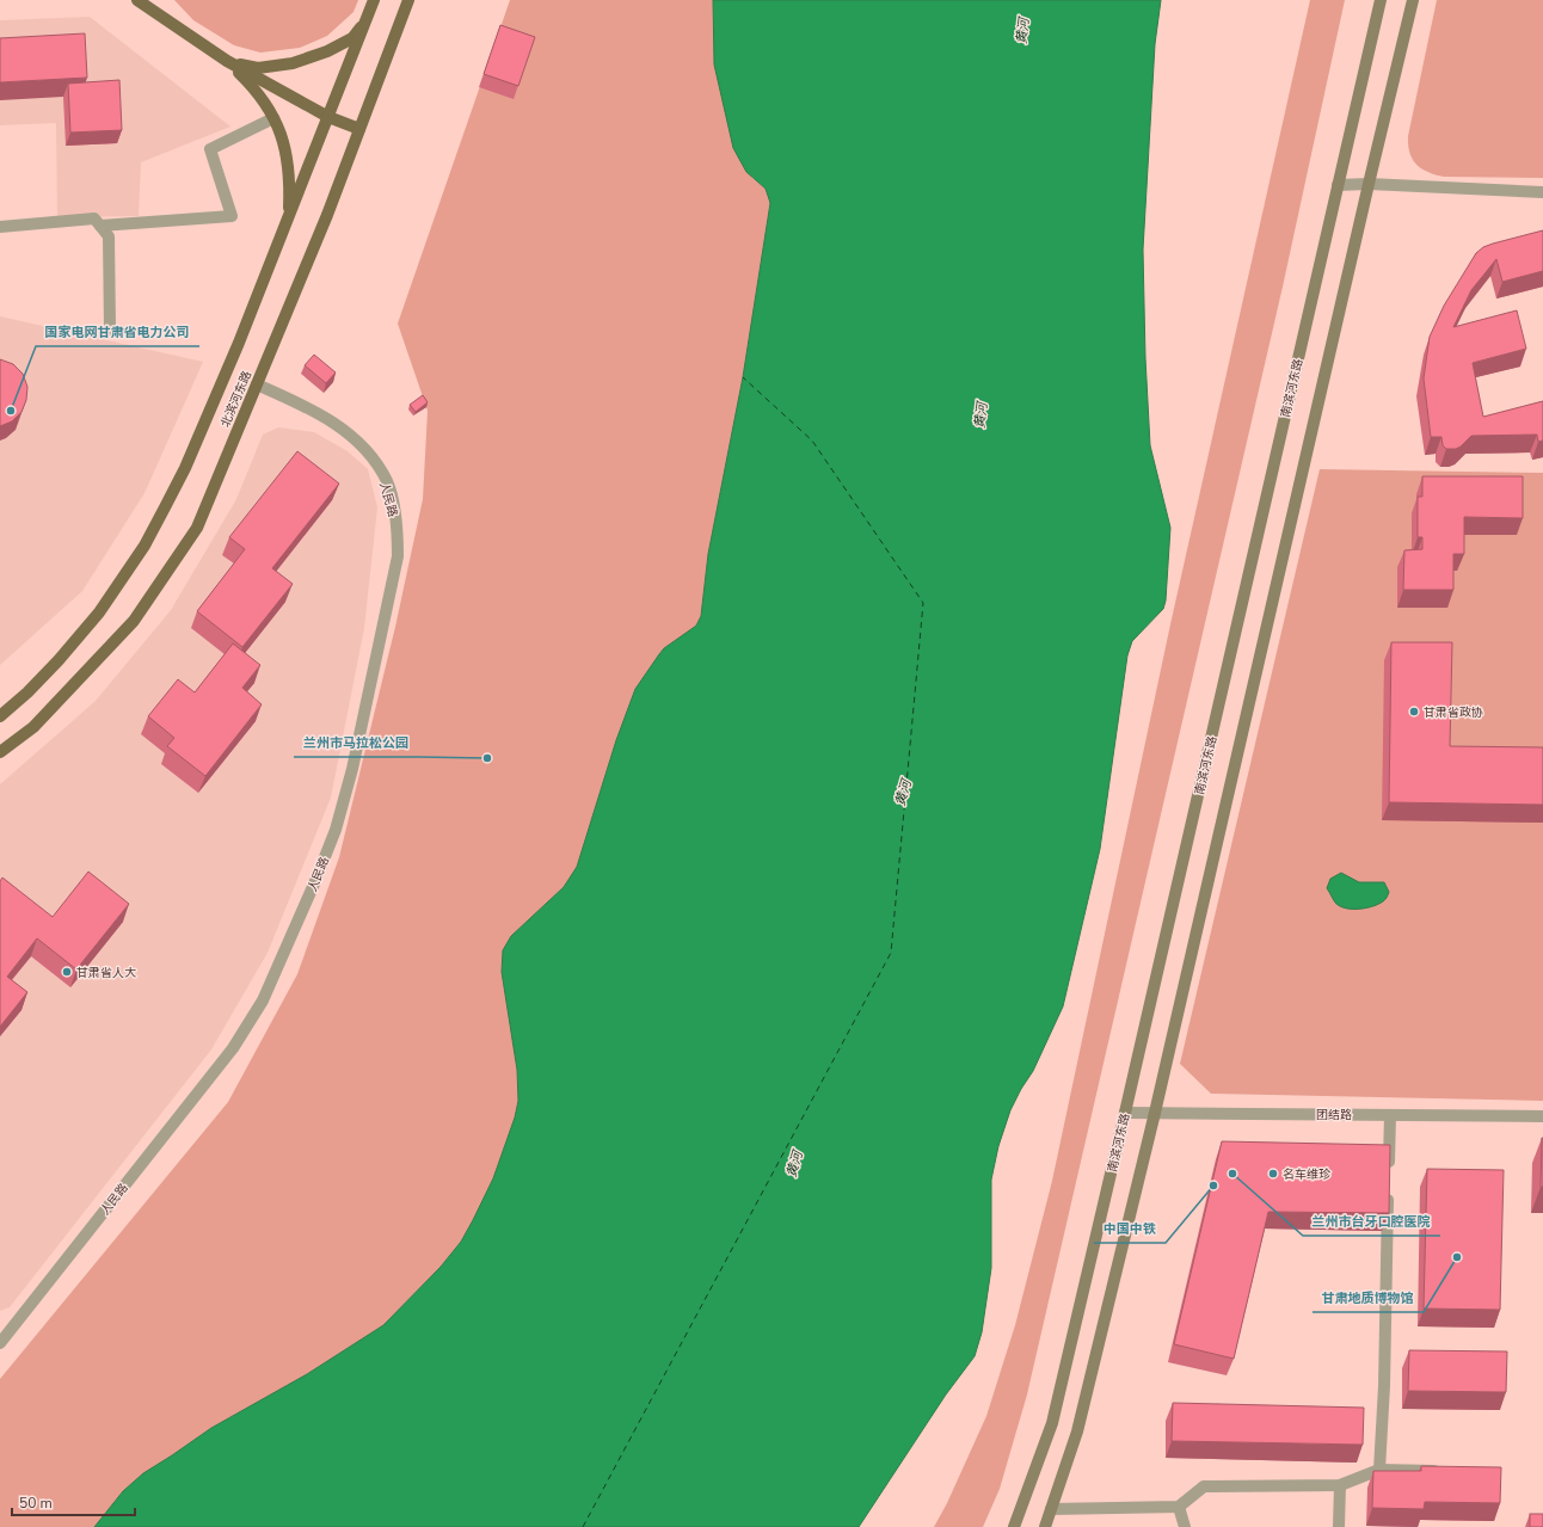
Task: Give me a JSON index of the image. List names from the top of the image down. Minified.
{"streets":{"main road":["南滨河东路","北滨河东路"],"street":["人民路","团结路"]},"crossings":[["南滨河东路","团结路"],["北滨河东路","人民路"]],"water":["黄河"],"places":["国家电网甘肃省电力公司","甘肃省政协","兰州市马拉松公园","甘肃省人大","兰州市台牙口腔医院","名车维珍","中国中铁","甘肃地质博物馆"],"scale_bar":"50 m"}
